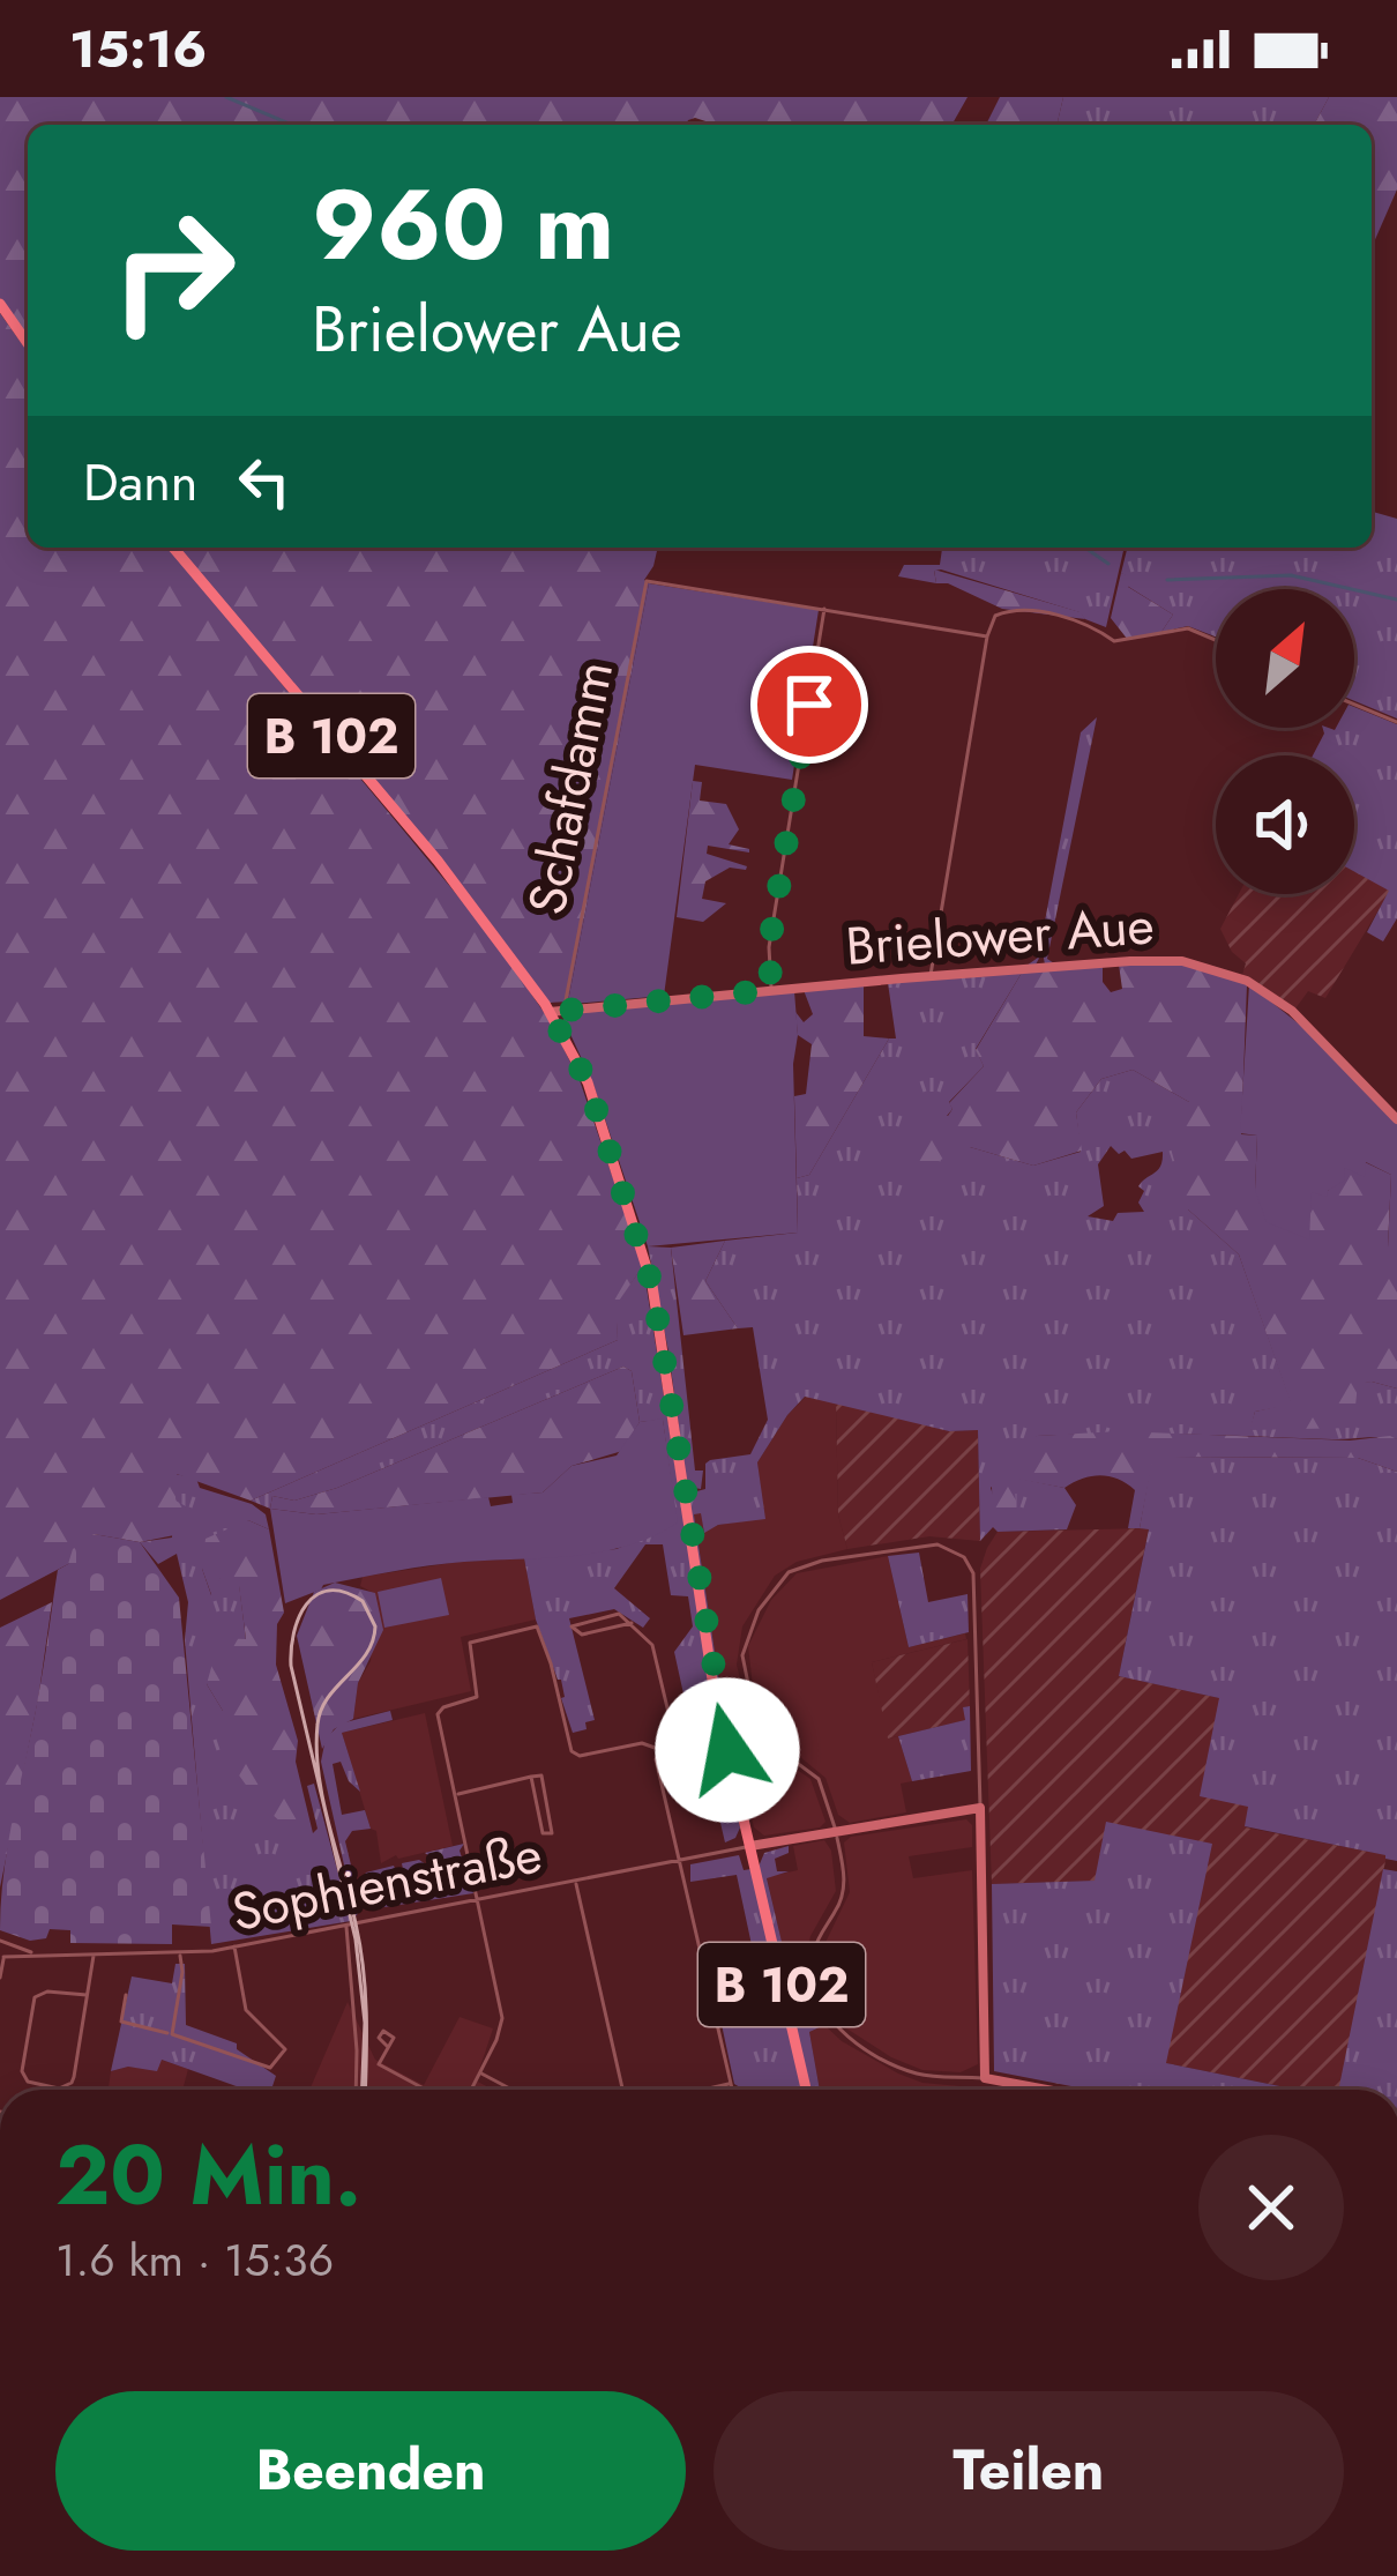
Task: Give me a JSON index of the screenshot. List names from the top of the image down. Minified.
{"streets":{"main road":["B 102"],"street":["Schafdamm","Brielower Aue","Sophienstraße"]},"crossings":[["B 102","Schafdamm"],["B 102","Brielower Aue"],["B 102","Sophienstraße"],["Schafdamm","Brielower Aue"]],"north":"top right","page":{"status":"15:16","turn":["960 m","Brielower Aue"],"then":"Dann","heading":["20 Min.","1.6 km · 15:36"],"buttons":["Beenden","Teilen"]}}
